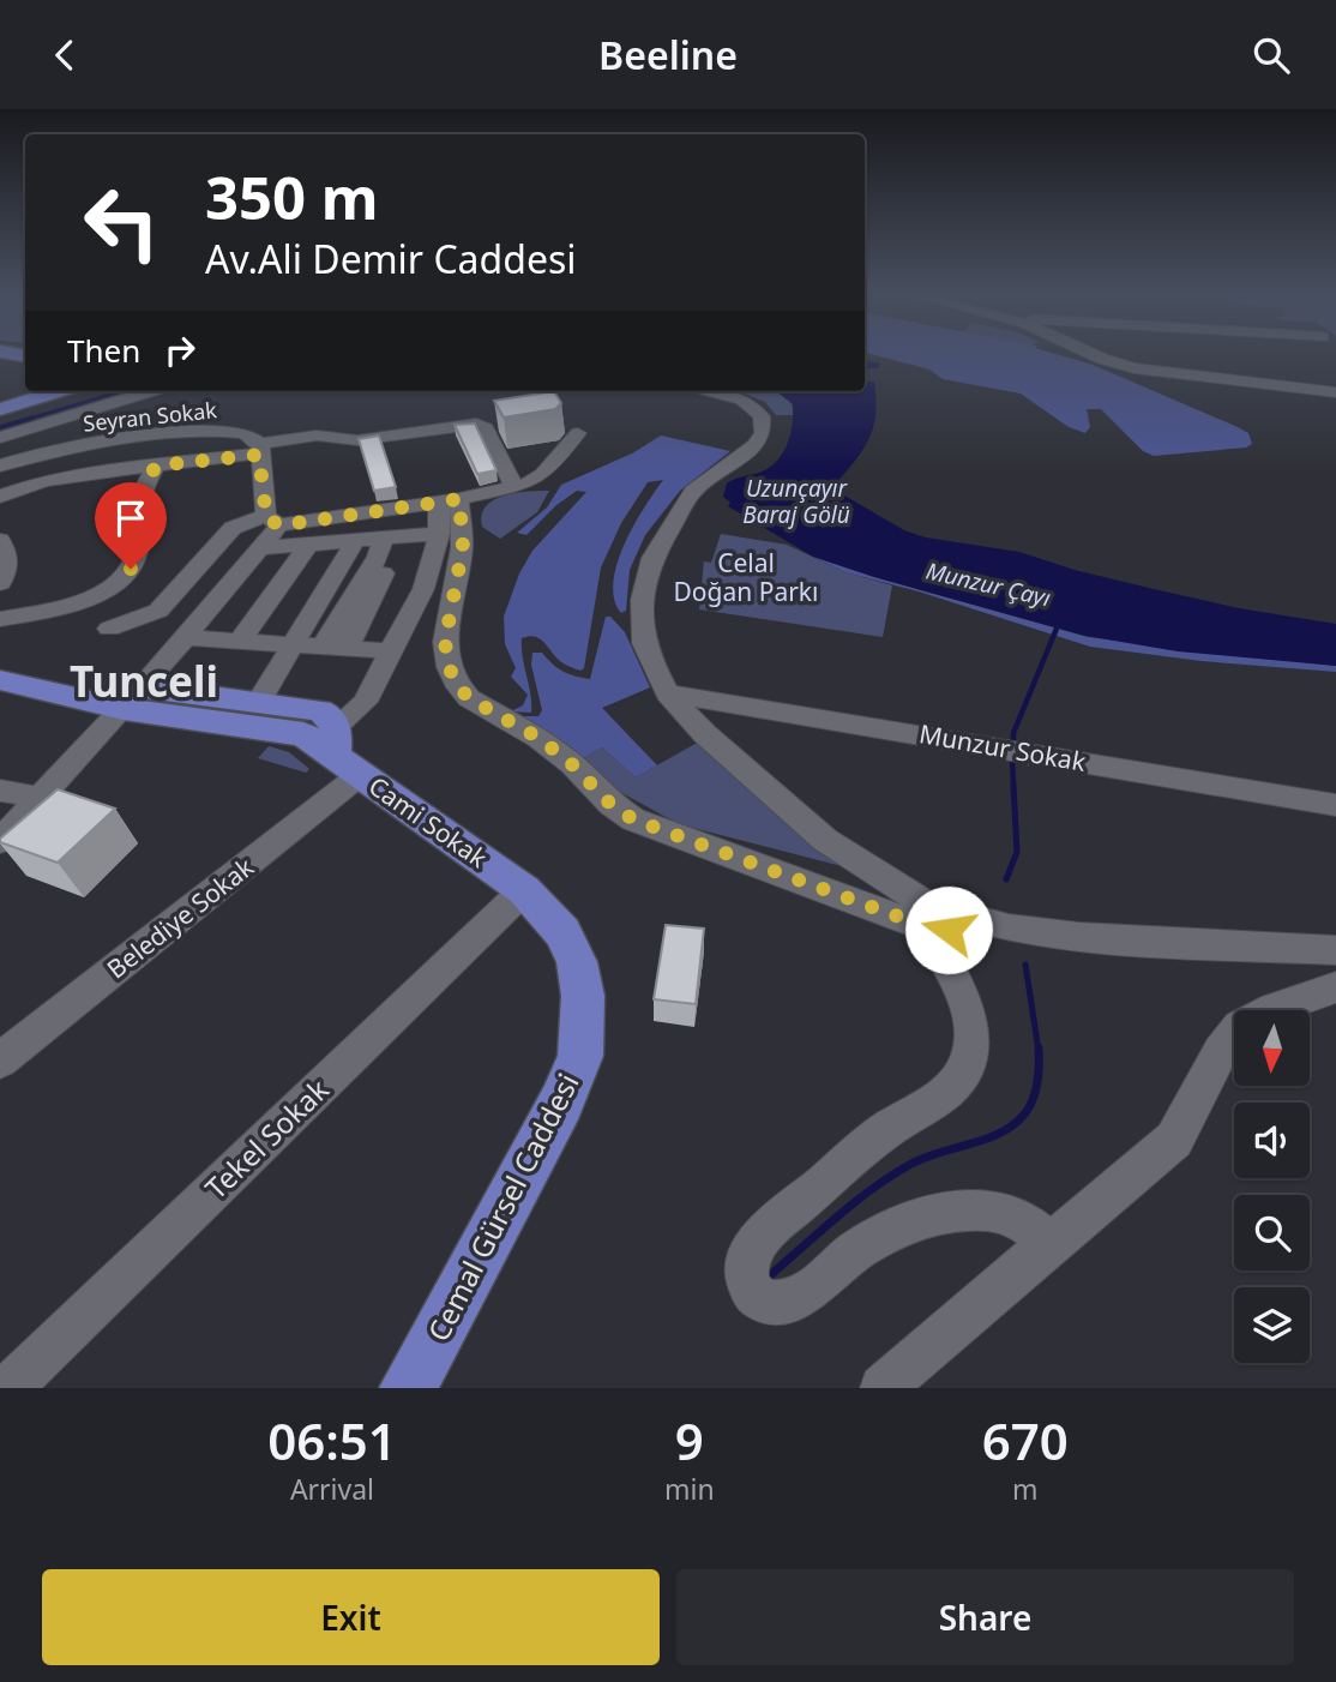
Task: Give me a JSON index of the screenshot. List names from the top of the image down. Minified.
{"streets":{"main road":["Cami Sokak","Cemal Gürsel Caddesi"],"street":["Seyran Sokak","Munzur Sokak","Belediye Sokak","Tekel Sokak"]},"crossings":[["Cami Sokak","Belediye Sokak"],["Cami Sokak","Tekel Sokak"],["Cami Sokak","Cemal Gürsel Caddesi"],["Tekel Sokak","Cemal Gürsel Caddesi"]],"districts":["Tunceli"],"water":["Uzunçayır Baraj Gölü","Munzur Çayı"],"parks":["Celal Doğan Parkı"],"north":"bottom","page":{"header":"Beeline","turn":["350 m","Av.Ali Demir Caddesi"],"then":"Then","eta":["06:51","Arrival","9","min","670","m"],"buttons":["Exit","Share"]}}
